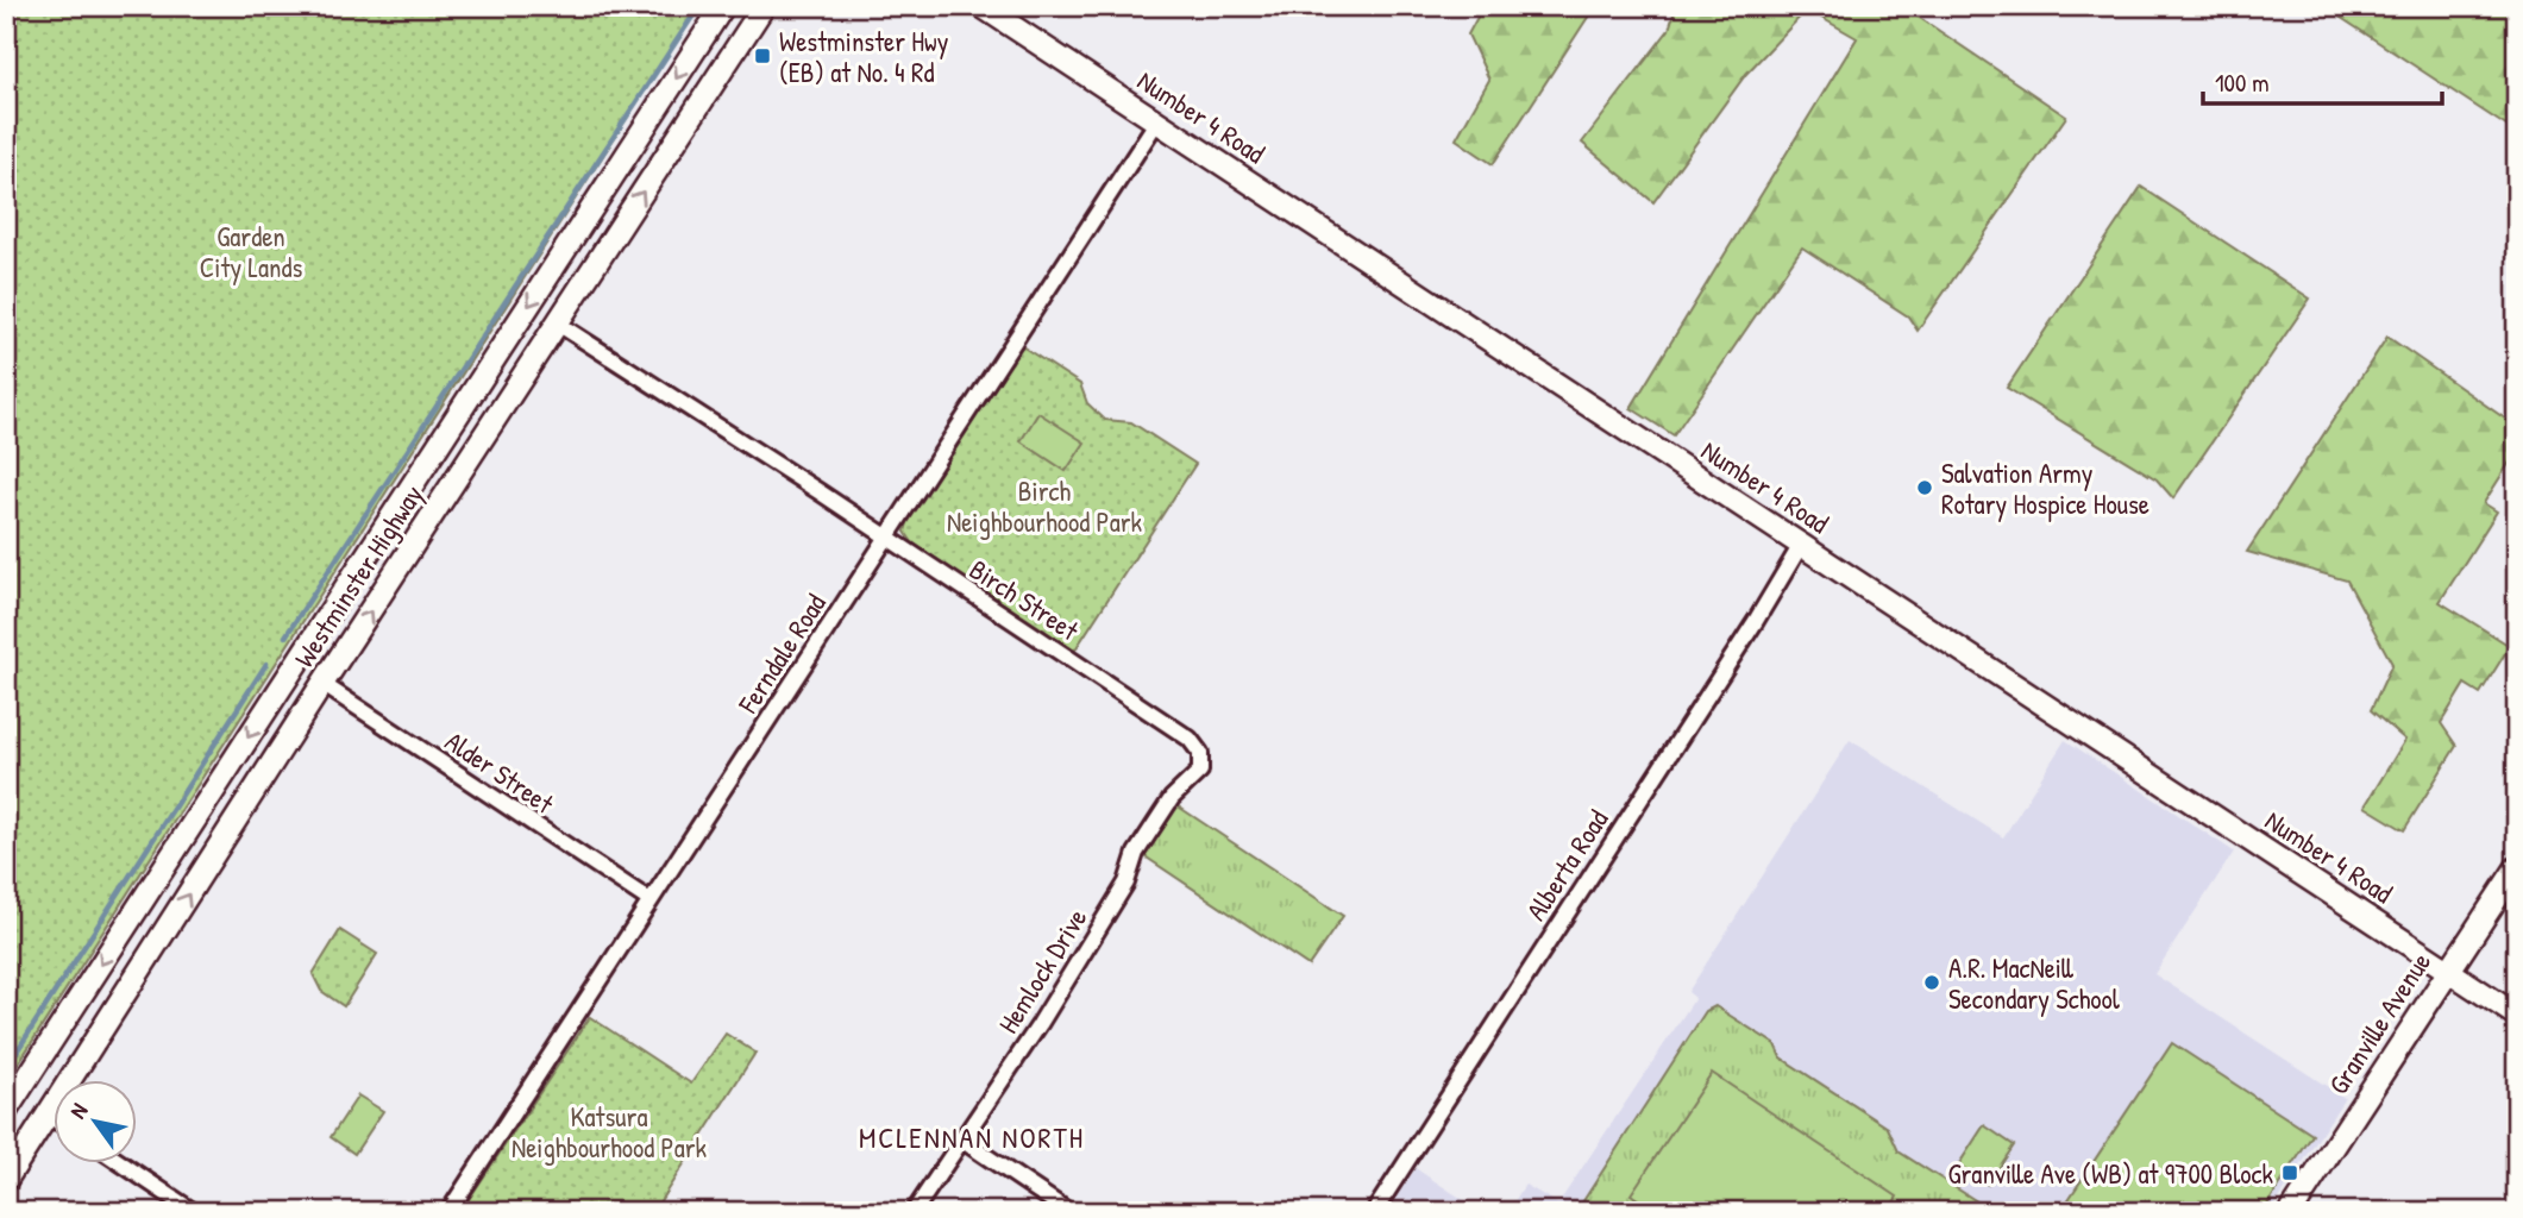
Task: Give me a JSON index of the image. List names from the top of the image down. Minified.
{"streets":{"main road":["Number 4 Road","Westminster Highway","Granville Avenue"],"street":["Birch Street","Ferndale Road","Alder Street","Alberta Road","Hemlock Drive"]},"crossings":[["Number 4 Road","Ferndale Road"],["Number 4 Road","Alberta Road"],["Number 4 Road","Granville Avenue"],["Westminster Highway","Birch Street"],["Westminster Highway","Alder Street"],["Birch Street","Ferndale Road"],["Birch Street","Hemlock Drive"],["Ferndale Road","Alder Street"]],"districts":["MCLENNAN NORTH"],"parks":["Garden City Lands","Birch Neighbourhood Park","Katsura Neighbourhood Park"],"places":{"transit":["Westminster Hwy (EB) at No. 4 Rd","Granville Ave (WB) at 9700 Block"],"other":["Salvation Army Rotary Hospice House","A.R. MacNeill Secondary School"]},"scale_bar":"100 m","north":"top left"}
